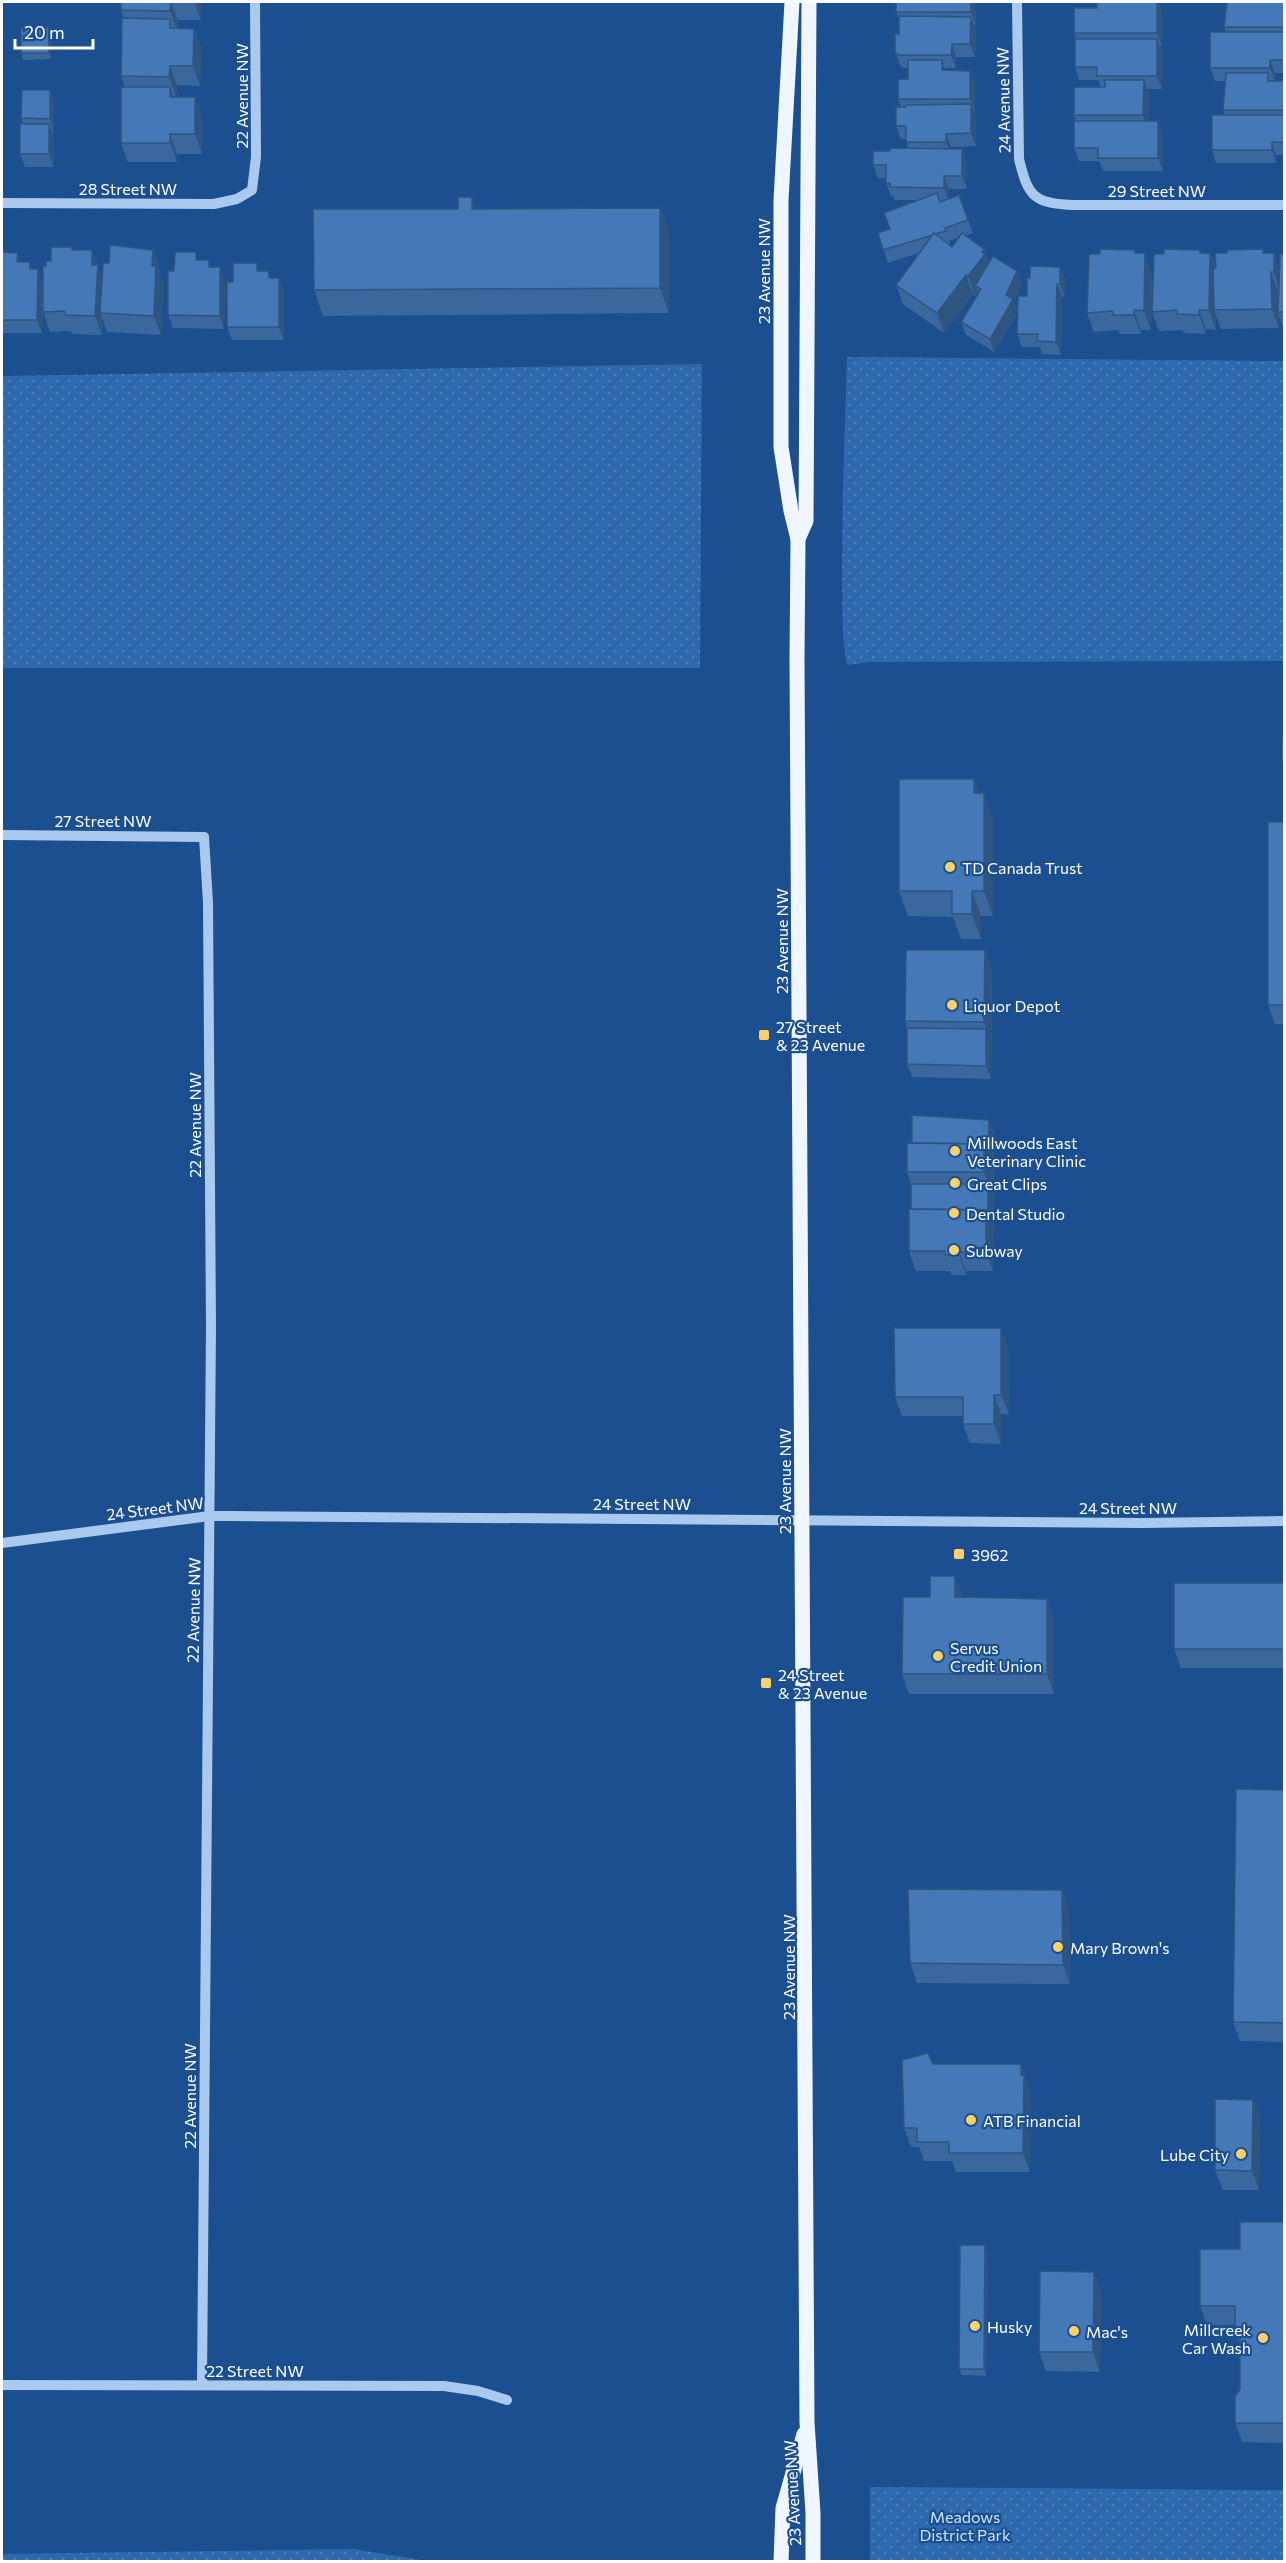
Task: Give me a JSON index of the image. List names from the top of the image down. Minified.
{"streets":{"main road":["23 Avenue NW"],"street":["22 Avenue NW","24 Avenue NW","28 Street NW","29 Street NW","27 Street NW","24 Street NW","22 Street NW"]},"crossings":[["22 Avenue NW","28 Street NW"],["22 Avenue NW","27 Street NW"],["22 Avenue NW","24 Street NW"],["22 Avenue NW","22 Street NW"],["24 Avenue NW","29 Street NW"],["23 Avenue NW","24 Street NW"]],"parks":["Meadows District Park"],"places":{"other":["TD Canada Trust","Liquor Depot","Millwoods East Veterinary Clinic","Great Clips","Dental Studio","Subway","Servus Credit Union","Mary Brown's","ATB Financial","Lube City","Husky","Mac's","Millcreek Car Wash"],"transit":["27 Street & 23 Avenue","3962","24 Street & 23 Avenue"]},"scale_bar":"20 m"}
